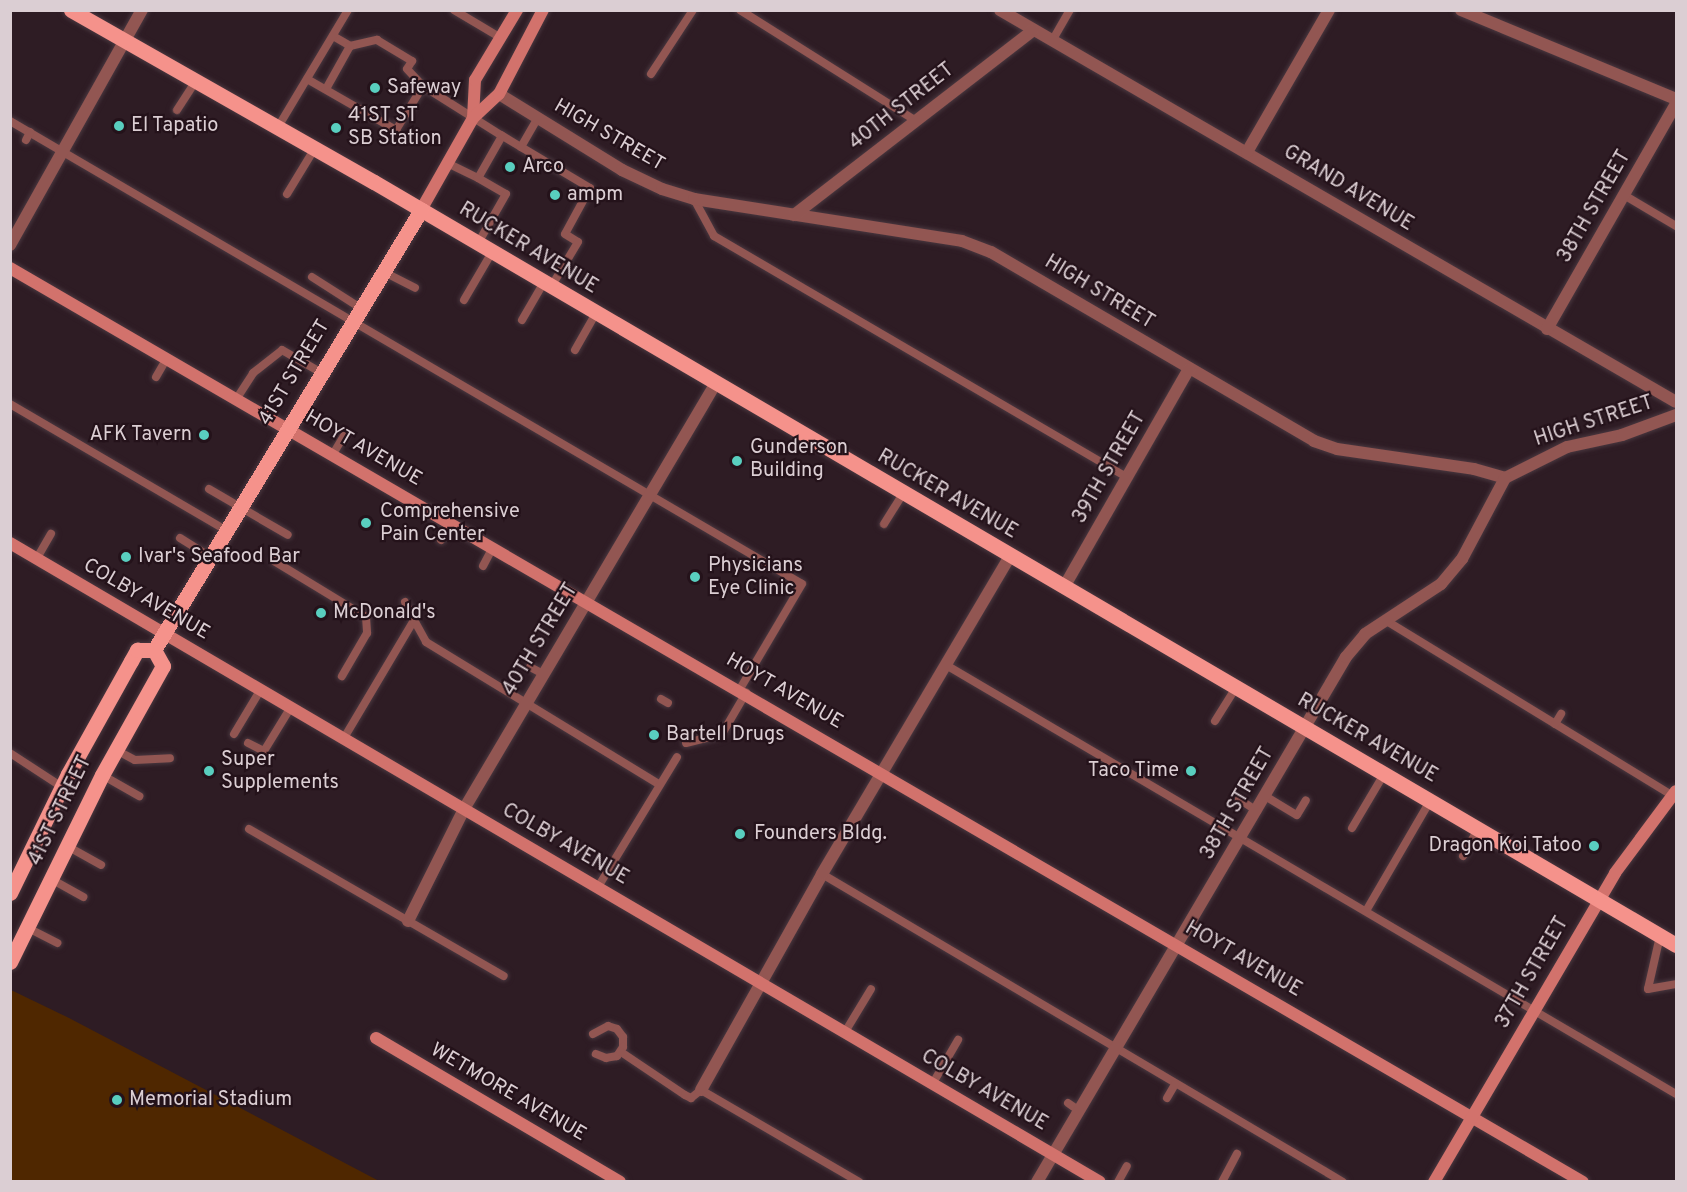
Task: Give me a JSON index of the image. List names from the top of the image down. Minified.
{"streets":{"main road":["RUCKER AVENUE","41ST STREET"],"street":["40TH STREET","HIGH STREET","GRAND AVENUE","38TH STREET","HOYT AVENUE","39TH STREET","COLBY AVENUE","37TH STREET","WETMORE AVENUE"]},"crossings":[["40TH STREET","HIGH STREET"],["40TH STREET","GRAND AVENUE"],["40TH STREET","RUCKER AVENUE"],["40TH STREET","HOYT AVENUE"],["40TH STREET","COLBY AVENUE"],["HIGH STREET","38TH STREET"],["HIGH STREET","41ST STREET"],["HIGH STREET","39TH STREET"],["GRAND AVENUE","38TH STREET"],["38TH STREET","RUCKER AVENUE"],["38TH STREET","HOYT AVENUE"],["38TH STREET","COLBY AVENUE"],["RUCKER AVENUE","41ST STREET"],["RUCKER AVENUE","39TH STREET"],["RUCKER AVENUE","37TH STREET"],["41ST STREET","HOYT AVENUE"],["41ST STREET","COLBY AVENUE"],["HOYT AVENUE","37TH STREET"]],"places":["Safeway","El Tapatio","41ST ST SB Station","Arco","ampm","AFK Tavern","Gunderson Building","Comprehensive Pain Center","Ivar's Seafood Bar","Physicians Eye Clinic","McDonald's","Bartell Drugs","Super Supplements","Taco Time","Founders Bldg.","Dragon Koi Tatoo","Memorial Stadium"]}
